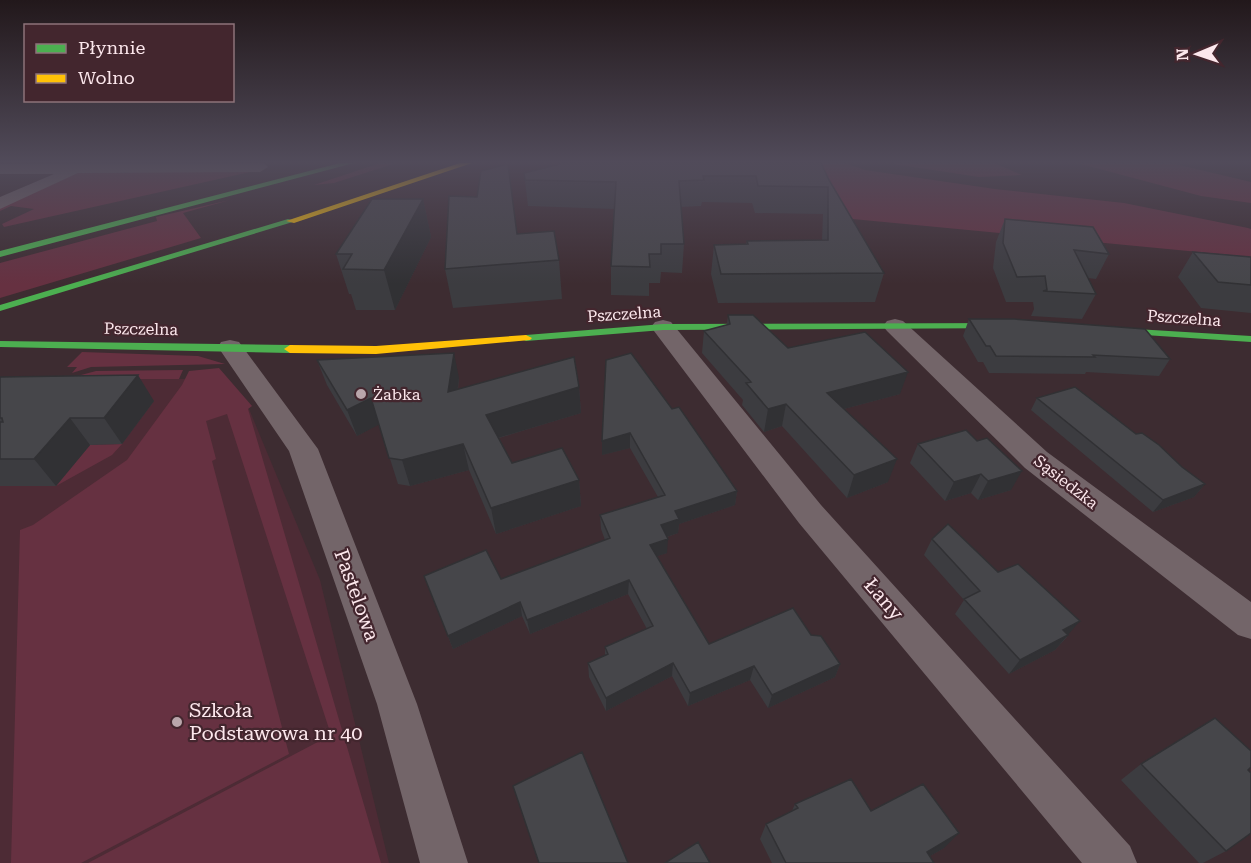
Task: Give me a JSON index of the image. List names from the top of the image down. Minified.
{"streets":{"main road":["Pszczelna"],"street":["Sąsiedzka","Pastelowa","Łany"]},"crossings":[["Pszczelna","Sąsiedzka"],["Pszczelna","Pastelowa"],["Pszczelna","Łany"]],"places":["Żabka","Szkoła Podstawowa nr 40"],"legend":["Płynnie","Wolno"],"north":"left"}
